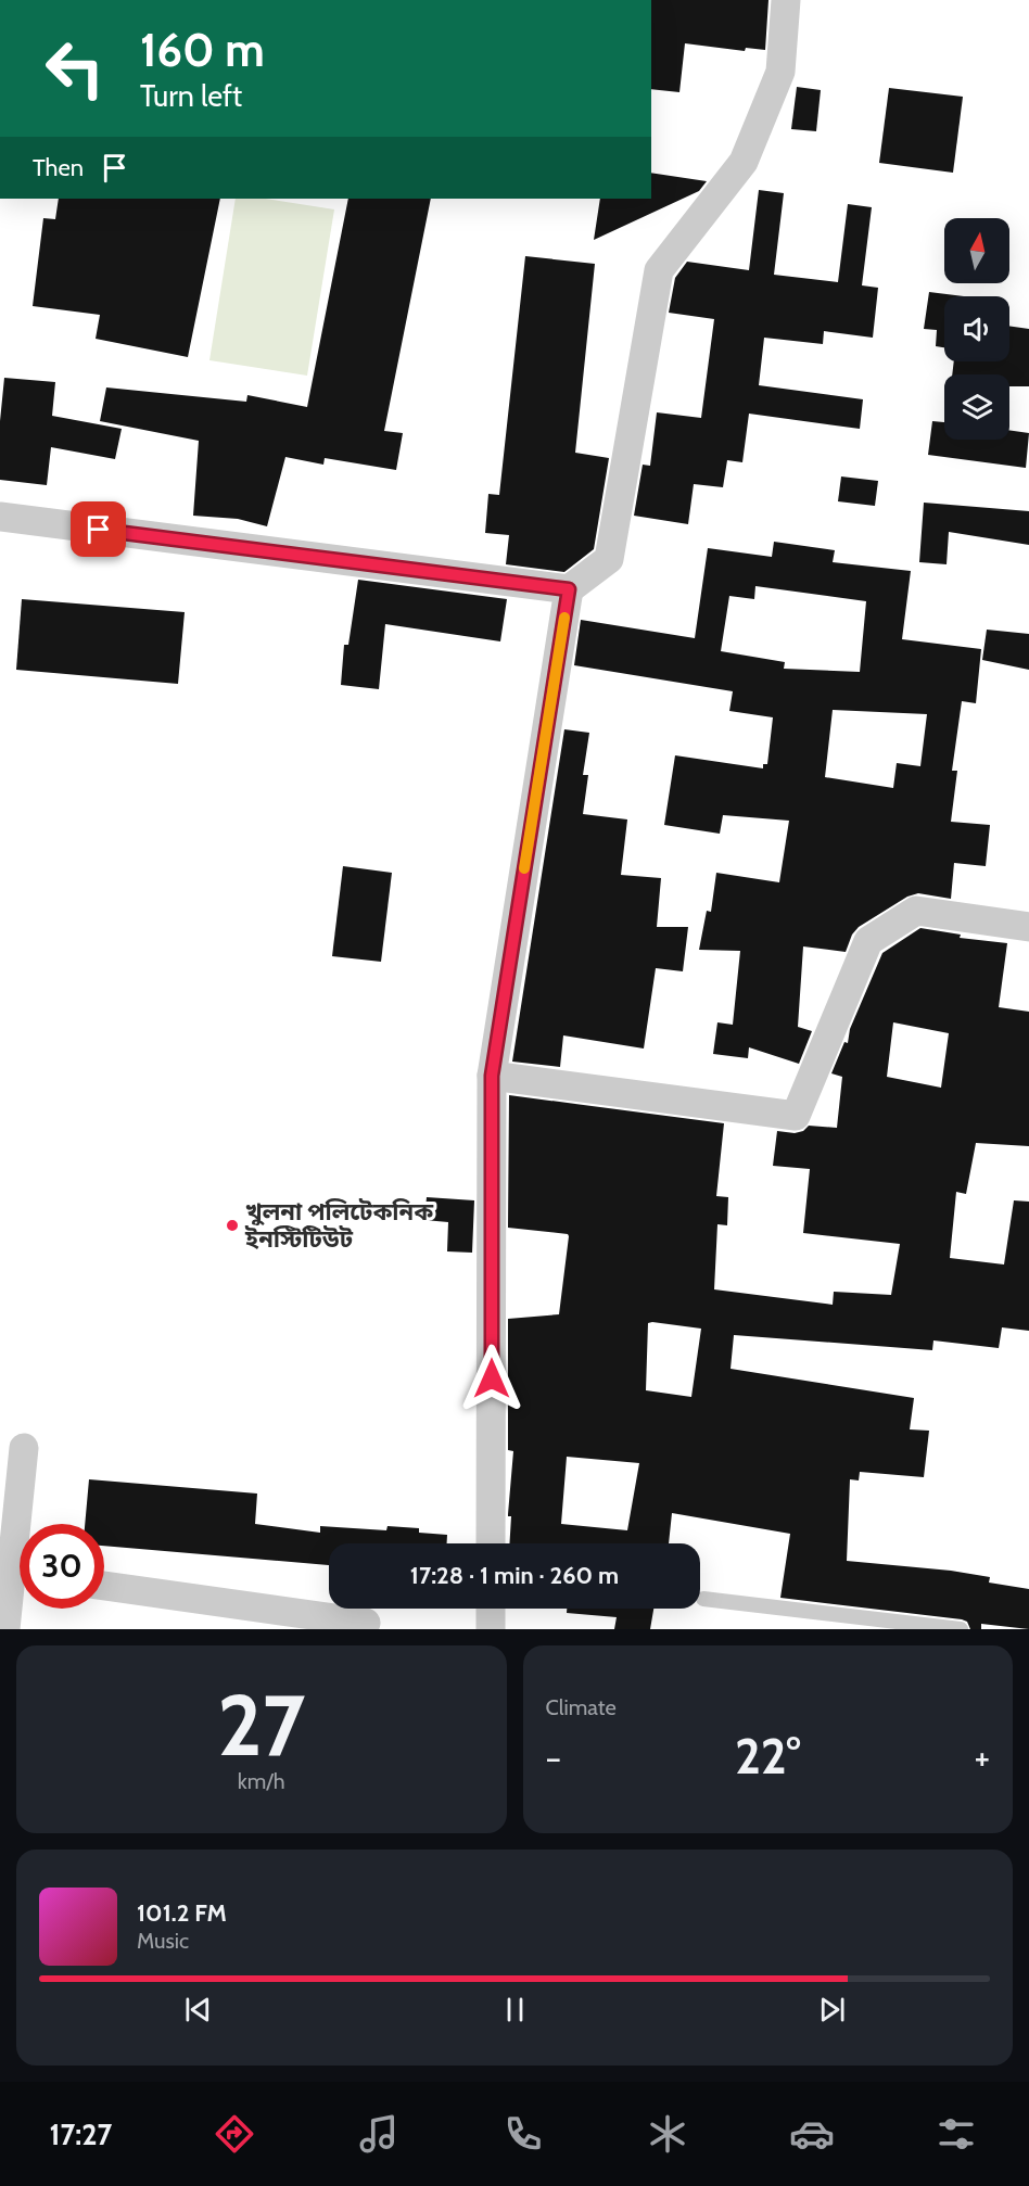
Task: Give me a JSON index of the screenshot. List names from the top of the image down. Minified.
{"places":["খুলনা পলিটেকনিক ইনস্টিটিউট"],"north":"top","page":{"turn":["160 m","Turn left"],"then":"Then","limit":"30","trip":"17:28 · 1 min · 260 m","tile":[["27","km/h"],"Climate"],"heat":["−","22°","+"],"song":["101.2 FM","Music"],"tabs":"17:27"}}
